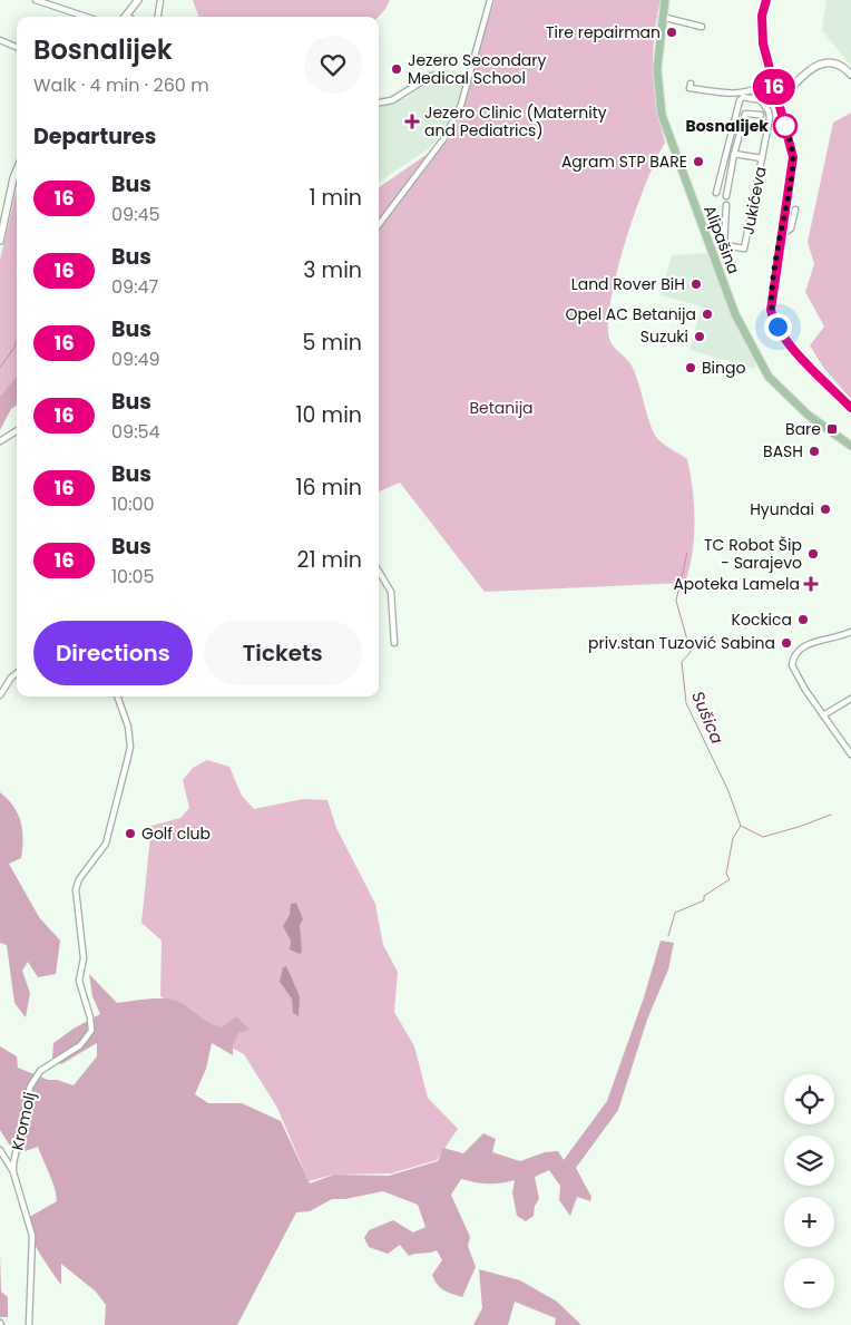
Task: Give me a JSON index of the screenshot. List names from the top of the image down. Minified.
{"streets":{"main road":["Alipašina"],"street":["Jukićeva","Kromolj"]},"water":["Sušica"],"parks":["Betanija"],"places":{"other":["Tire repairman","Jezero Secondary Medical School","Bosnalijek","Agram STP BARE","Land Rover BiH","Opel AC Betanija","Suzuki","Bingo","BASH","Hyundai","TC Robot Šip - Sarajevo","Kockica","priv.stan Tuzović Sabina","Golf club"],"health":["Jezero Clinic (Maternity and Pediatrics)","Apoteka Lamela"],"transit":["Bare"]},"lines":["bus line 16"],"page":{"on_map":"16","heading":[["Bosnalijek","Walk · 4 min · 260 m"],"Departures"],"list":[{"mark":"16","name":"Bus","note":"09:45","value":"1 min"},{"mark":"16","name":"Bus","note":"09:47","value":"3 min"},{"mark":"16","name":"Bus","note":"09:49","value":"5 min"},{"mark":"16","name":"Bus","note":"09:54","value":"10 min"},{"mark":"16","name":"Bus","note":"10:00","value":"16 min"},{"mark":"16","name":"Bus","note":"10:05","value":"21 min"}],"buttons":["Directions","Tickets"],"map_buttons":["+","−"]}}
